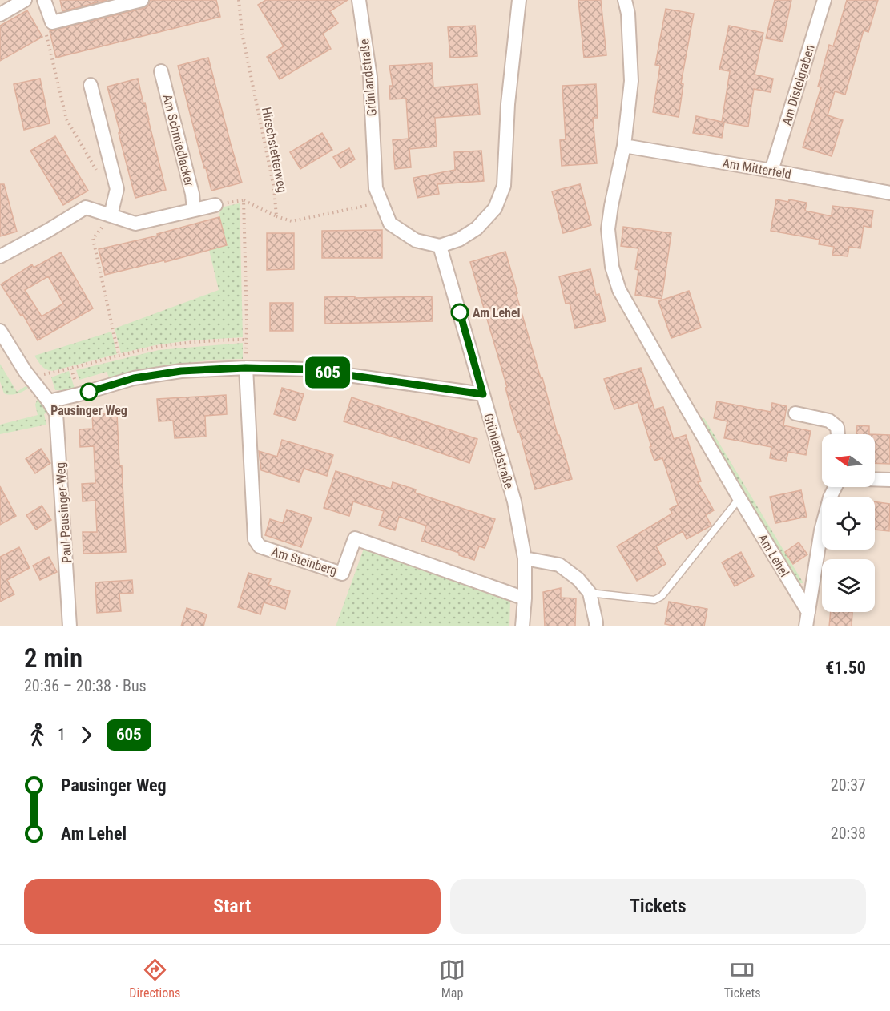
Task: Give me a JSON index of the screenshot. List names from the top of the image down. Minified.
{"streets":{"street":["Grünlandstraße","Am Distelgraben","Am Schmiedlacker","Am Mitterfeld","Paul-Pausinger-Weg","Am Lehel","Am Steinberg"],"path":["Hirschstetterweg"]},"crossings":[["Grünlandstraße","Am Steinberg"],["Am Distelgraben","Am Mitterfeld"],["Am Mitterfeld","Am Lehel"]],"places":["Am Lehel","Pausinger Weg"],"lines":["bus line 605"],"north":"left","page":{"on_map":"605","heading":["2 min","20:36 – 20:38 · Bus","€1.50"],"legs":["1","605"],"list":[{"name":"Pausinger Weg","value":"20:37"},{"name":"Am Lehel","value":"20:38"}],"buttons":["Start","Tickets"],"tabs":["Directions","Map","Tickets"]}}
